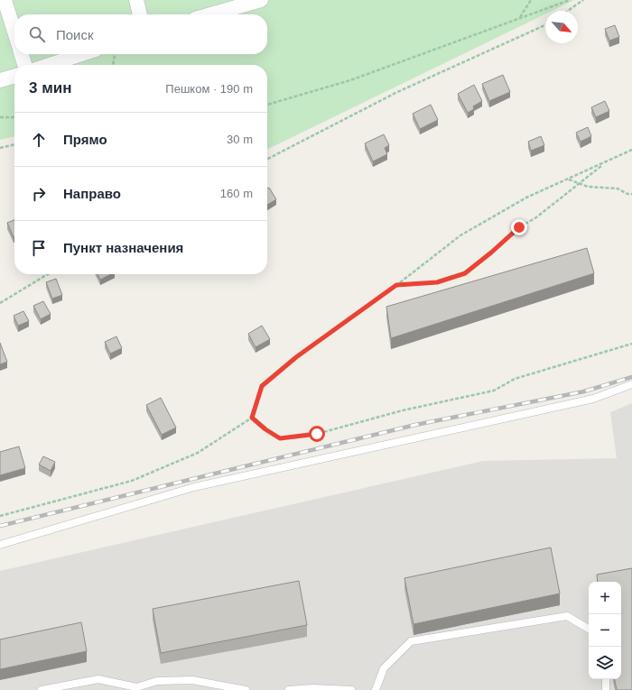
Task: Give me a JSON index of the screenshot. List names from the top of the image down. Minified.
{"north":"bottom right","page":{"search":"Поиск","heading":["3 мин","Пешком · 190 m"],"list":[["Прямо","30 m"],["Направо","160 m"],"Пункт назначения"],"map_buttons":["+","−"]}}
